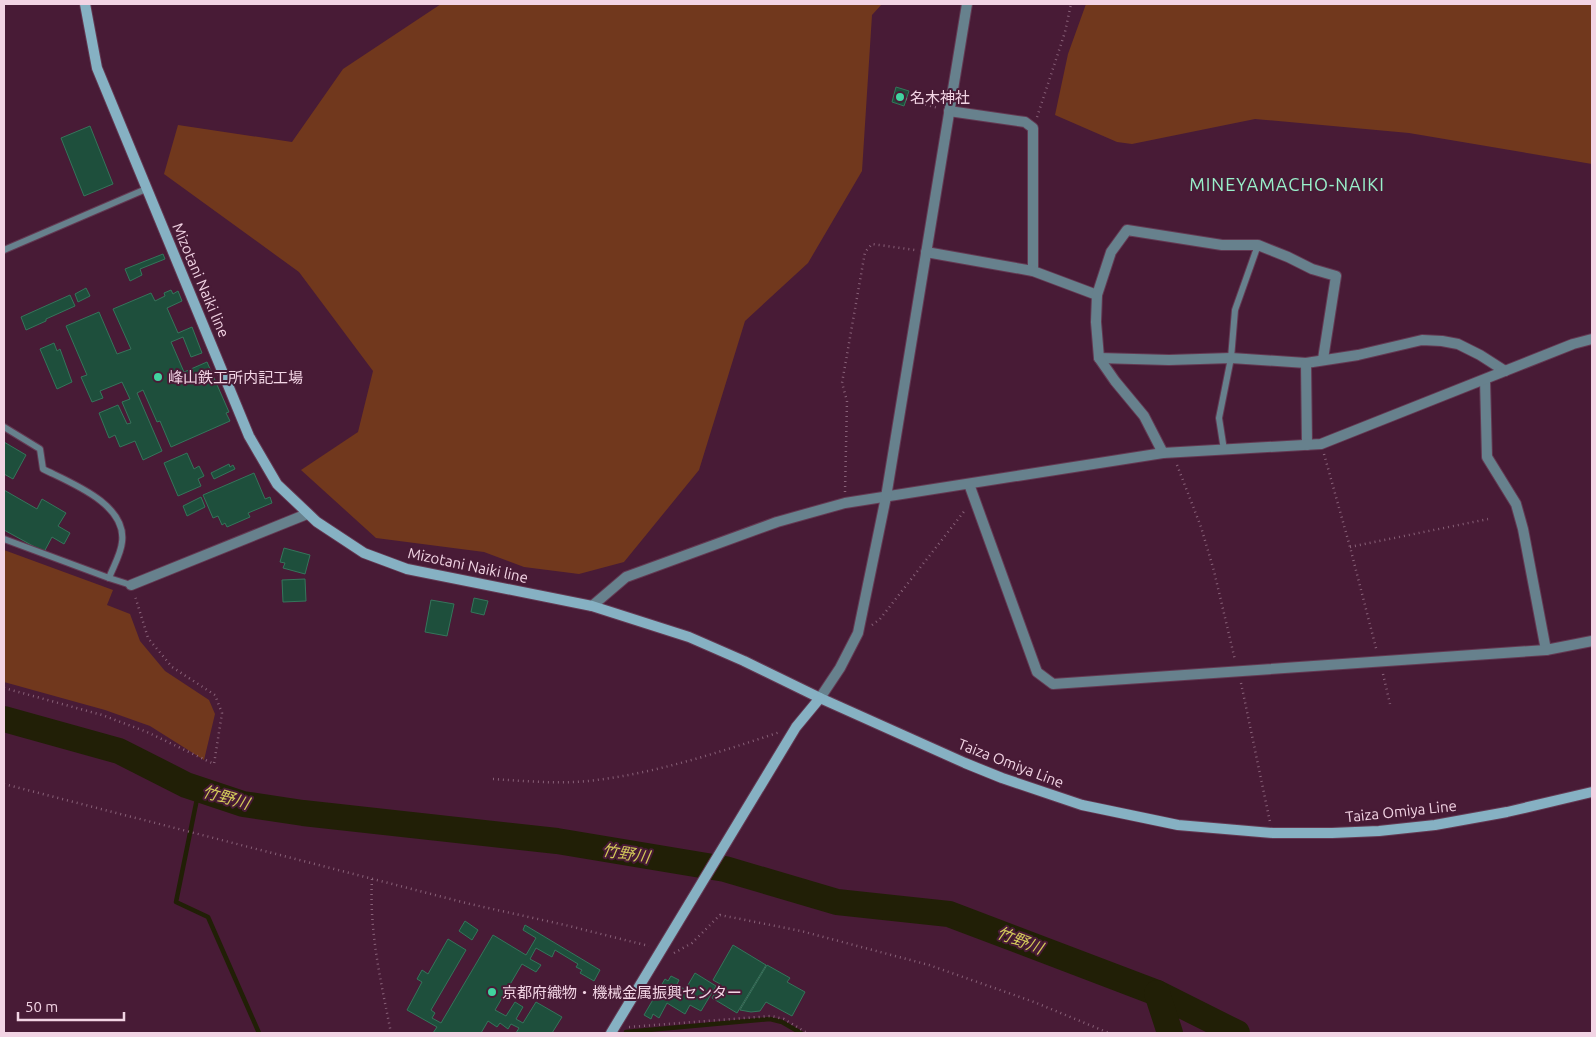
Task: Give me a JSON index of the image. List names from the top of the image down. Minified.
{"streets":{"main road":["Mizotani Naiki line","Taiza Omiya Line"]},"crossings":[["Mizotani Naiki line","Taiza Omiya Line"]],"districts":["MINEYAMACHO-NAIKI"],"water":["竹野川"],"places":["名木神社","峰山鉄工所内記工場","京都府織物・機械金属振興センター"],"scale_bar":"50 m"}
